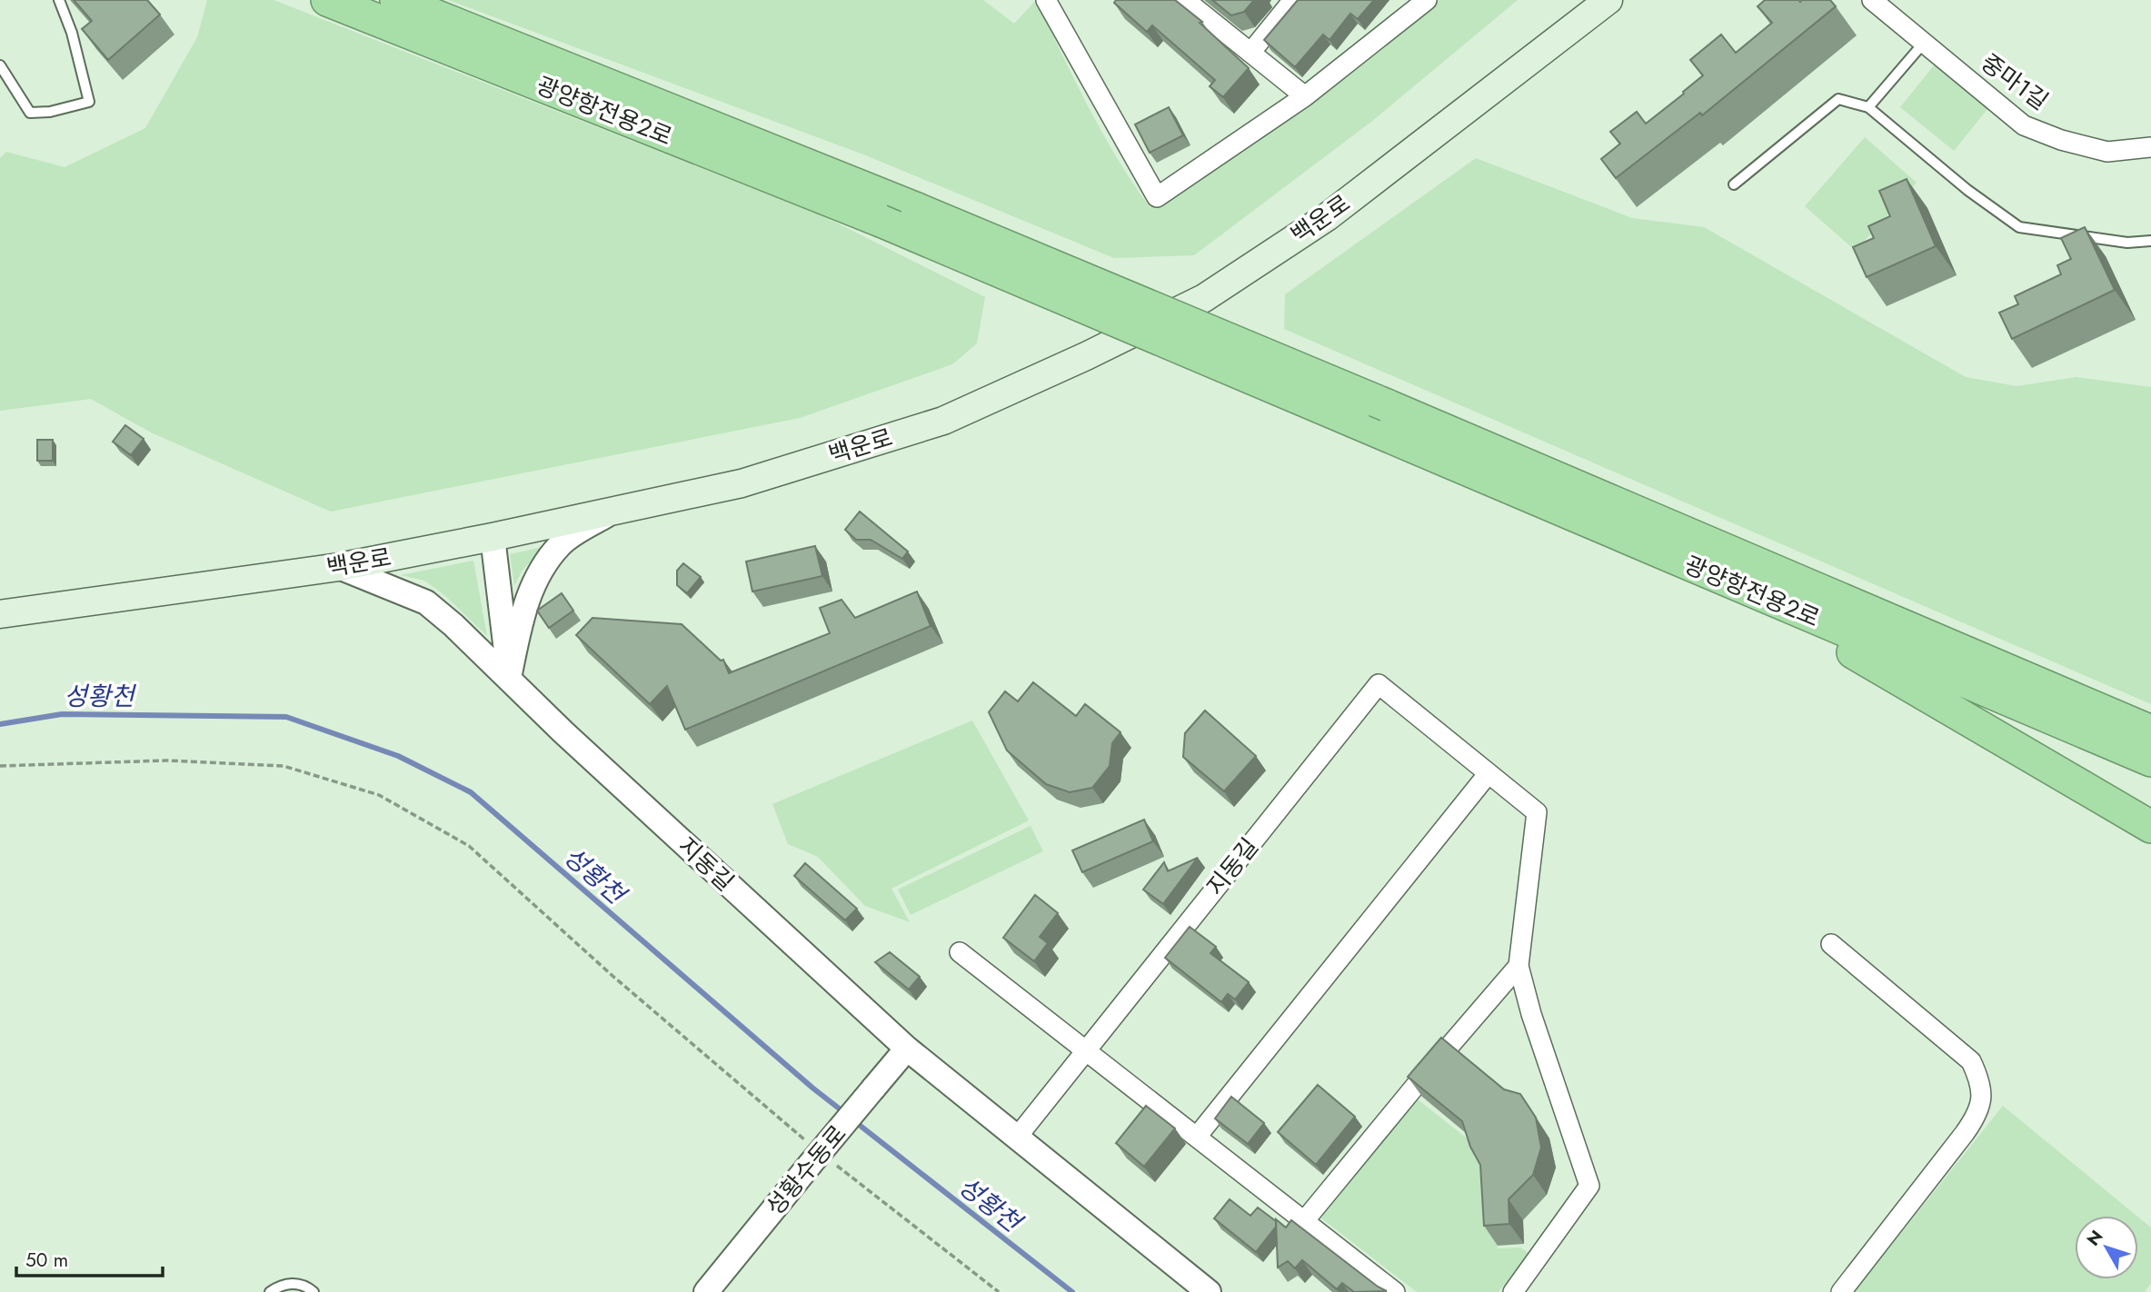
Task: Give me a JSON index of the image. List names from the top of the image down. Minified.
{"streets":{"highway":["광양항전용2로"],"main road":["백운로"],"street":["중마1길","지동길","성황수동로"]},"crossings":[["백운로","지동길"],["지동길","성황수동로"]],"water":["성황천"],"scale_bar":"50 m","north":"top left"}
